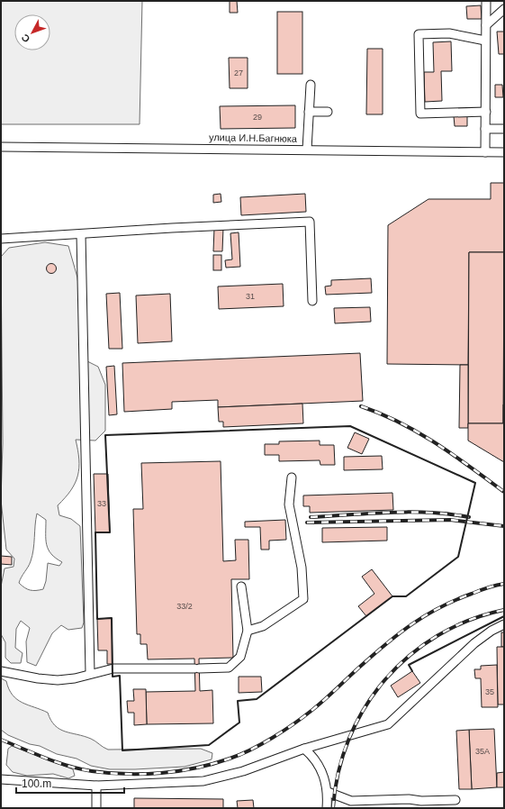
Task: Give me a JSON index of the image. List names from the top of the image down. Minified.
{"streets":{"street":["улица И.Н.Багнюка"]},"house_numbers":["27","29","31","33","33/2","35","35А"],"scale_bar":"100 m","north":"bottom left"}
